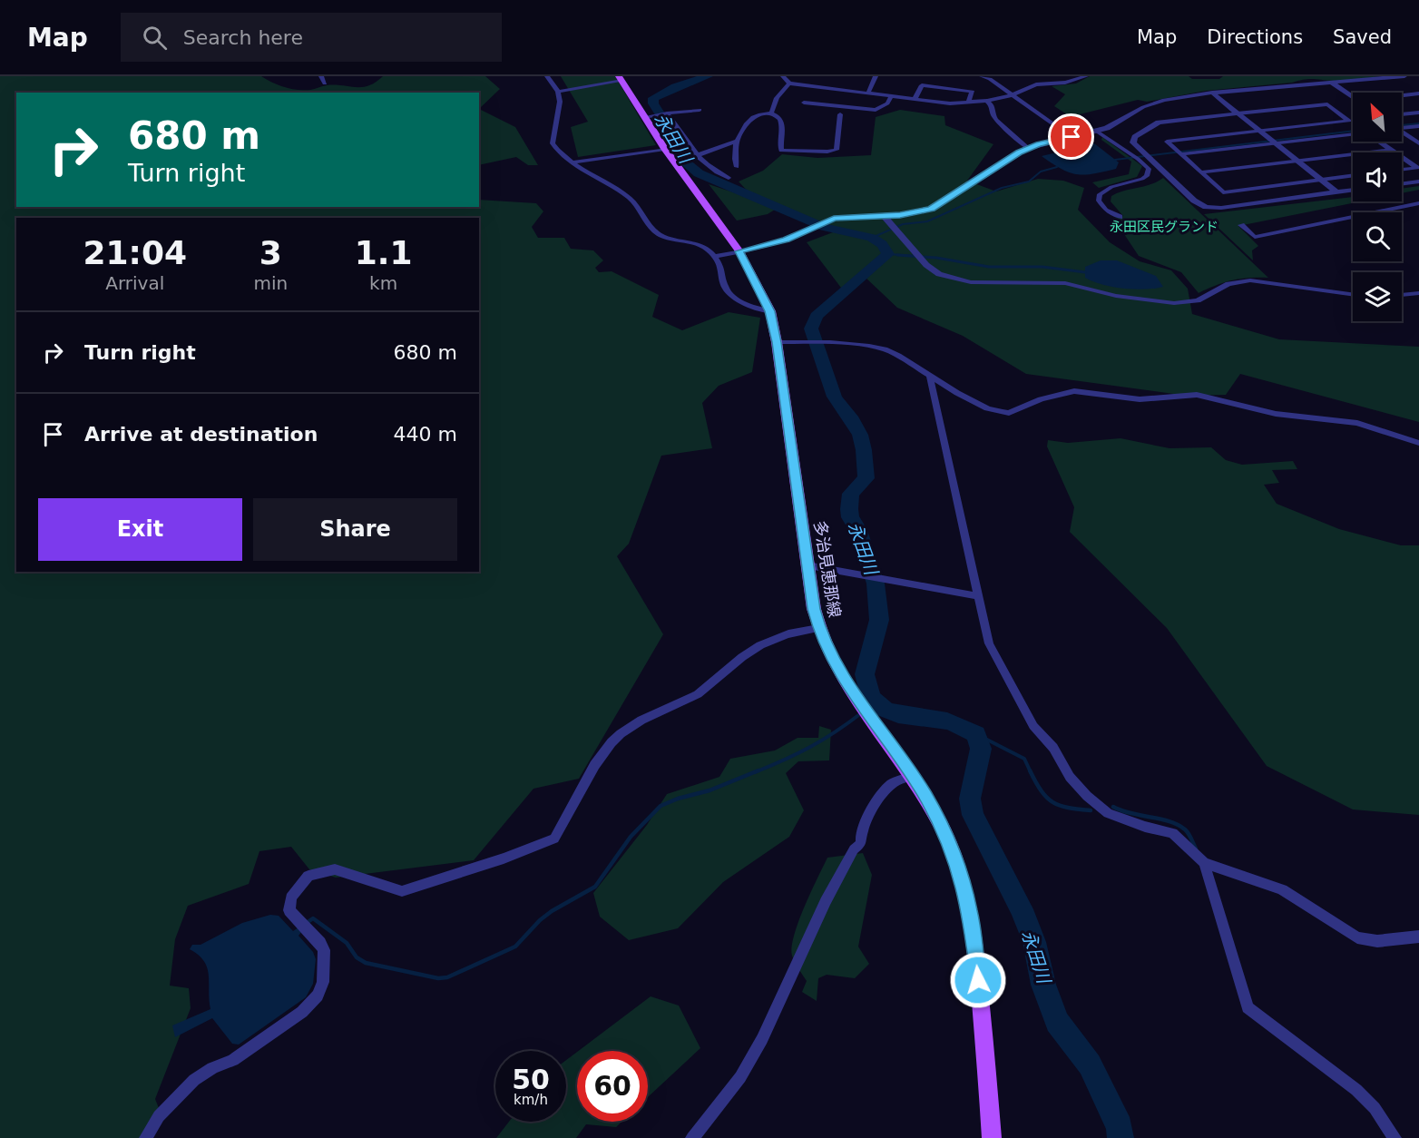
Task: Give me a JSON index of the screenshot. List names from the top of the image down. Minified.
{"streets":{"main road":["多治見恵那線"]},"water":["永田川"],"parks":["永田区民グランド"],"north":"top left","page":{"header":"Map","search":"Search here","nav":["Map","Directions","Saved"],"turn":["680 m","Turn right"],"eta":["21:04","Arrival","3","min","1.1","km"],"list":[{"name":"Turn right","value":"680 m"},{"name":"Arrive at destination","value":"440 m"}],"buttons":["Exit","Share"],"speed":"50 km/h","limit":"60"}}
